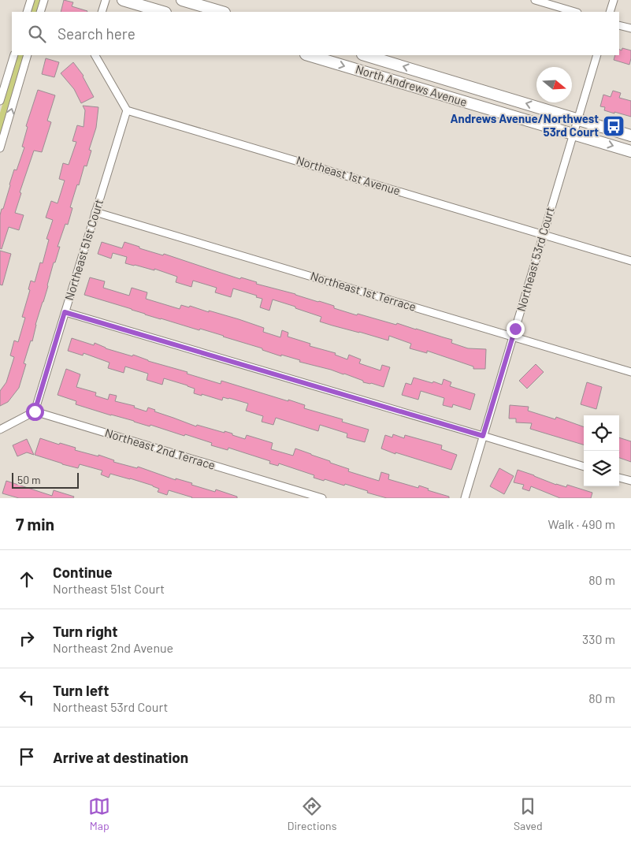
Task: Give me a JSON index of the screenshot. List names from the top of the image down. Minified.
{"streets":{"main road":["North Andrews Avenue"],"street":["Northeast 1st Avenue","Northeast 51st Court","Northeast 53rd Court","Northeast 1st Terrace","Northeast 2nd Terrace"]},"crossings":[["North Andrews Avenue","Northeast 53rd Court"],["Northeast 1st Avenue","Northeast 51st Court"],["Northeast 1st Avenue","Northeast 53rd Court"],["Northeast 51st Court","Northeast 1st Terrace"],["Northeast 51st Court","Northeast 2nd Terrace"],["Northeast 53rd Court","Northeast 1st Terrace"]],"places":{"bus stop":["Andrews Avenue/Northwest 53rd Court"]},"scale_bar":"50 m","north":"right","page":{"search":"Search here","scale":"50 m","heading":["7 min","Walk · 490 m"],"list":[["Continue","Northeast 51st Court","80 m"],["Turn right","Northeast 2nd Avenue","330 m"],["Turn left","Northeast 53rd Court","80 m"],"Arrive at destination"],"nav":["Map","Directions","Saved"]}}
